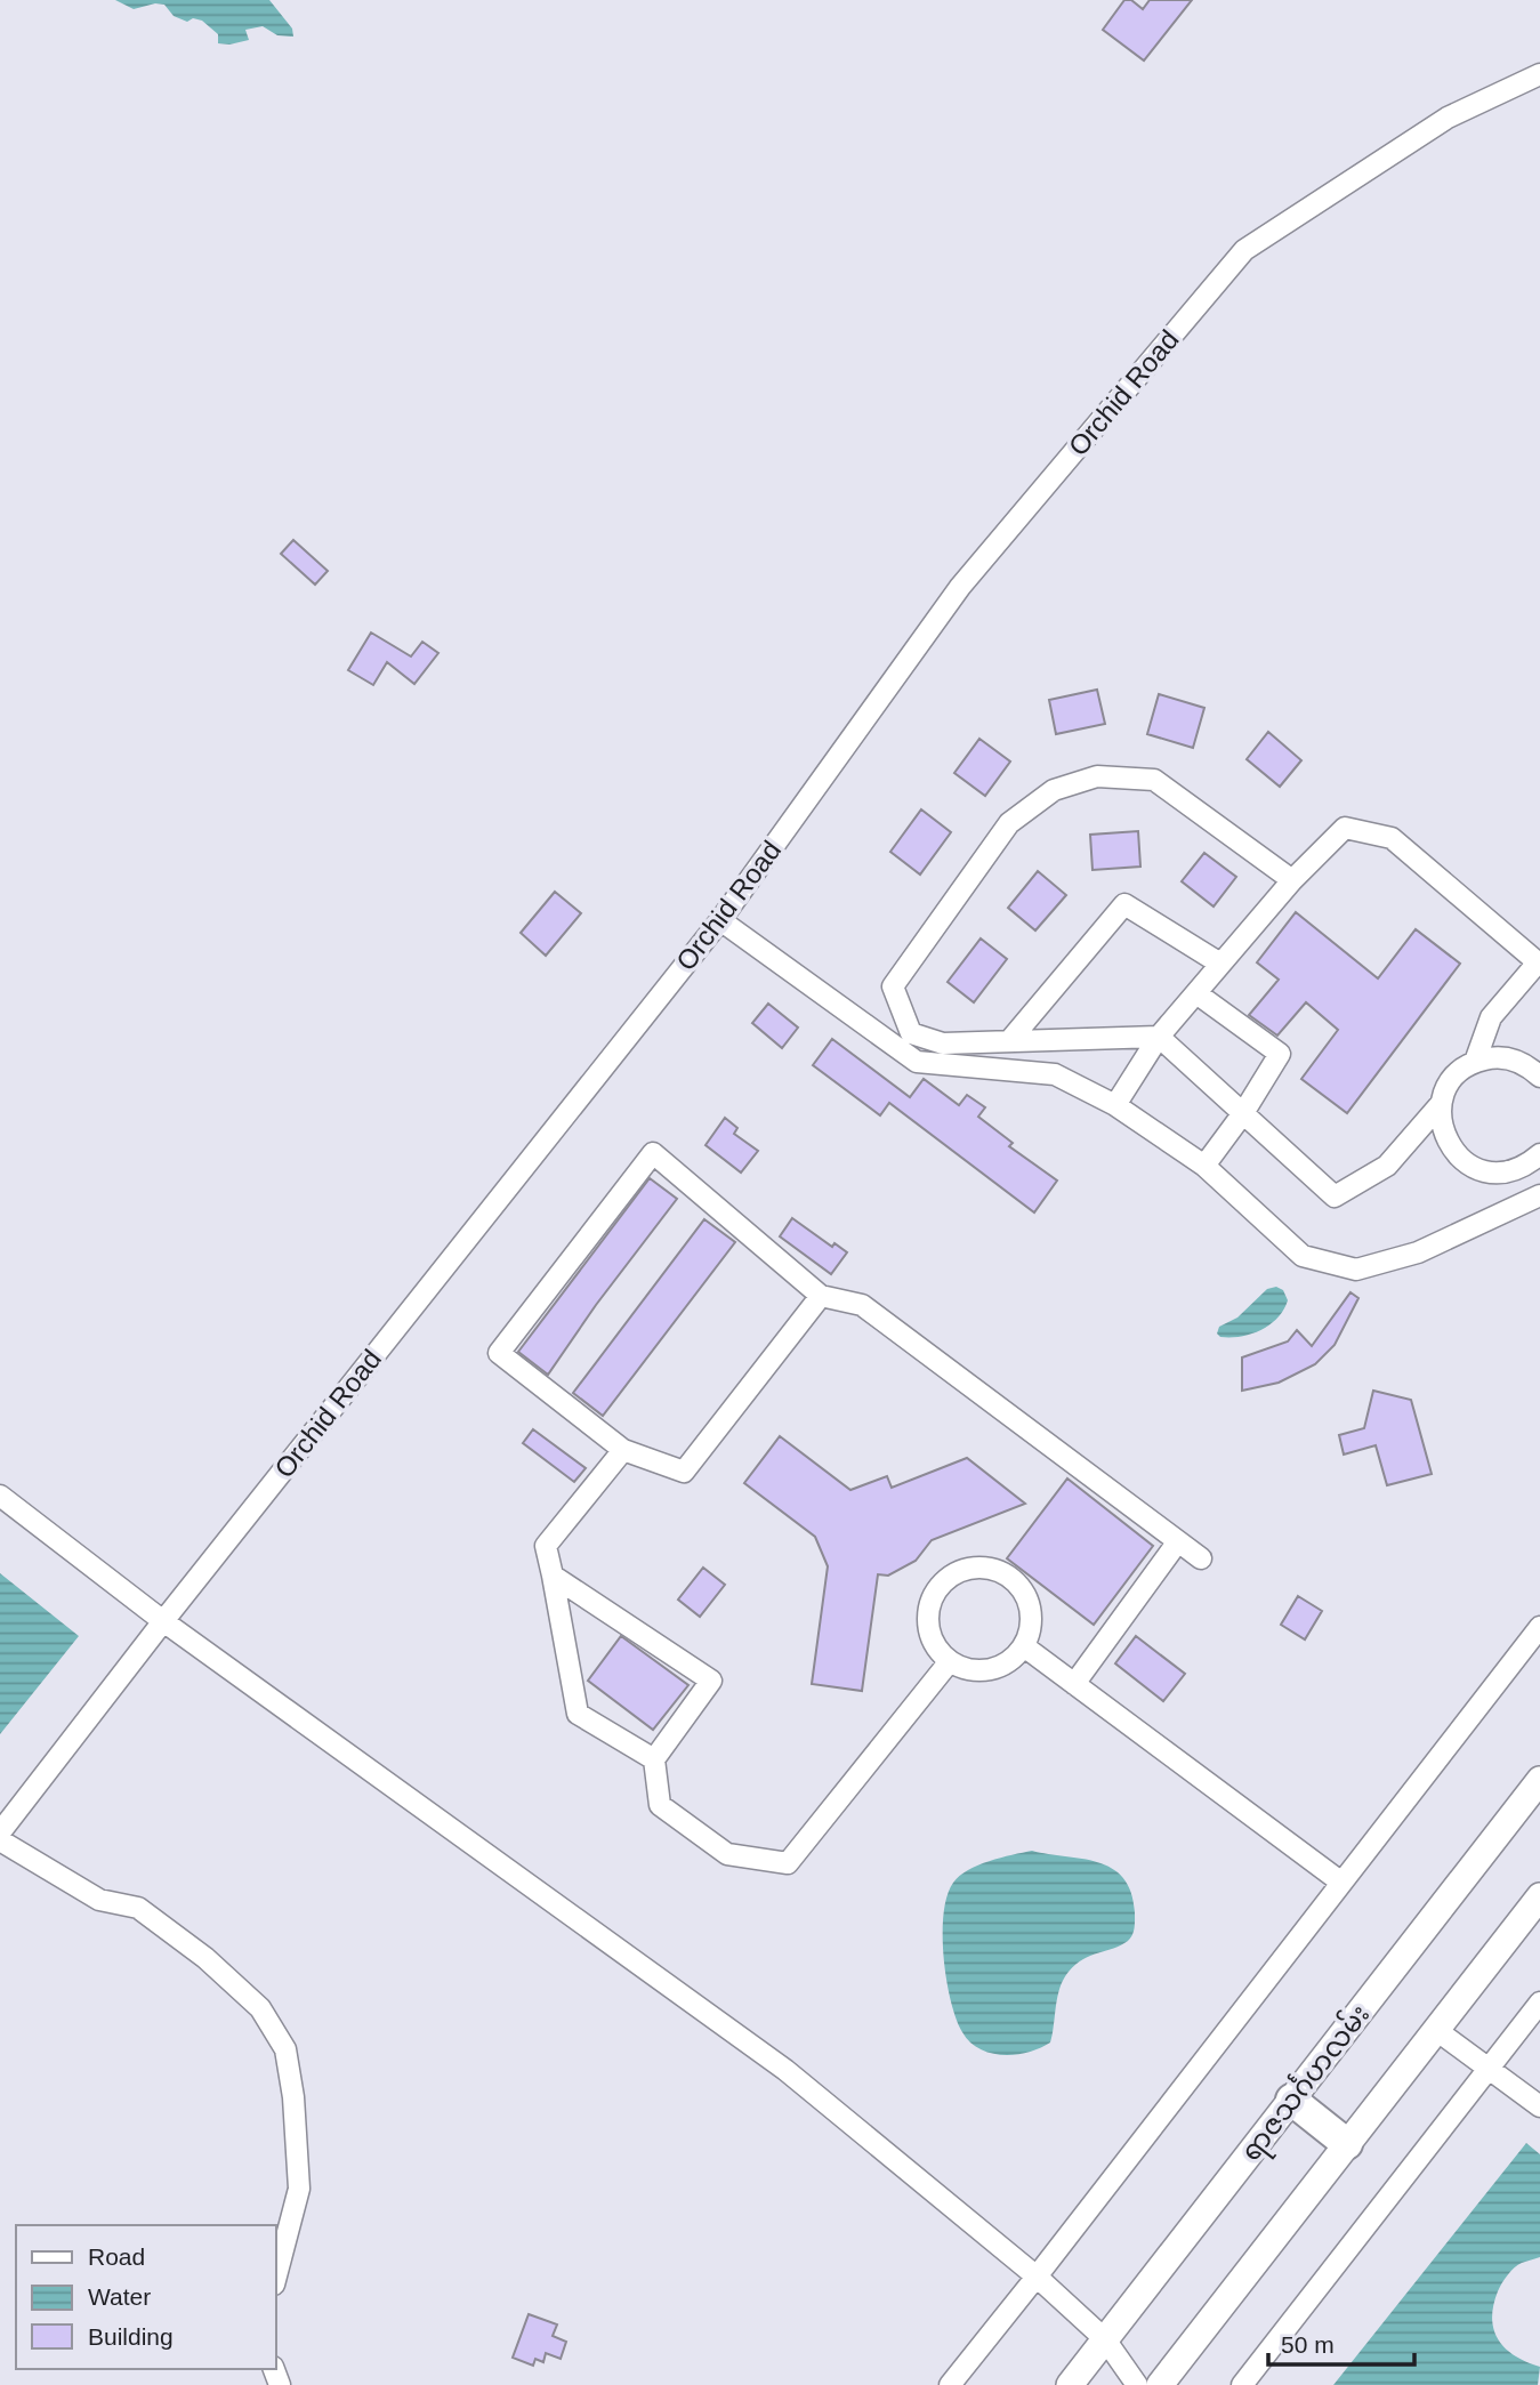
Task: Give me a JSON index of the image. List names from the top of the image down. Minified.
{"streets":{"main road":["ရာဇသင်္ဂဟလမ်း"],"street":["Orchid Road"]},"legend":["Road","Water","Building"],"scale_bar":"50 m"}
